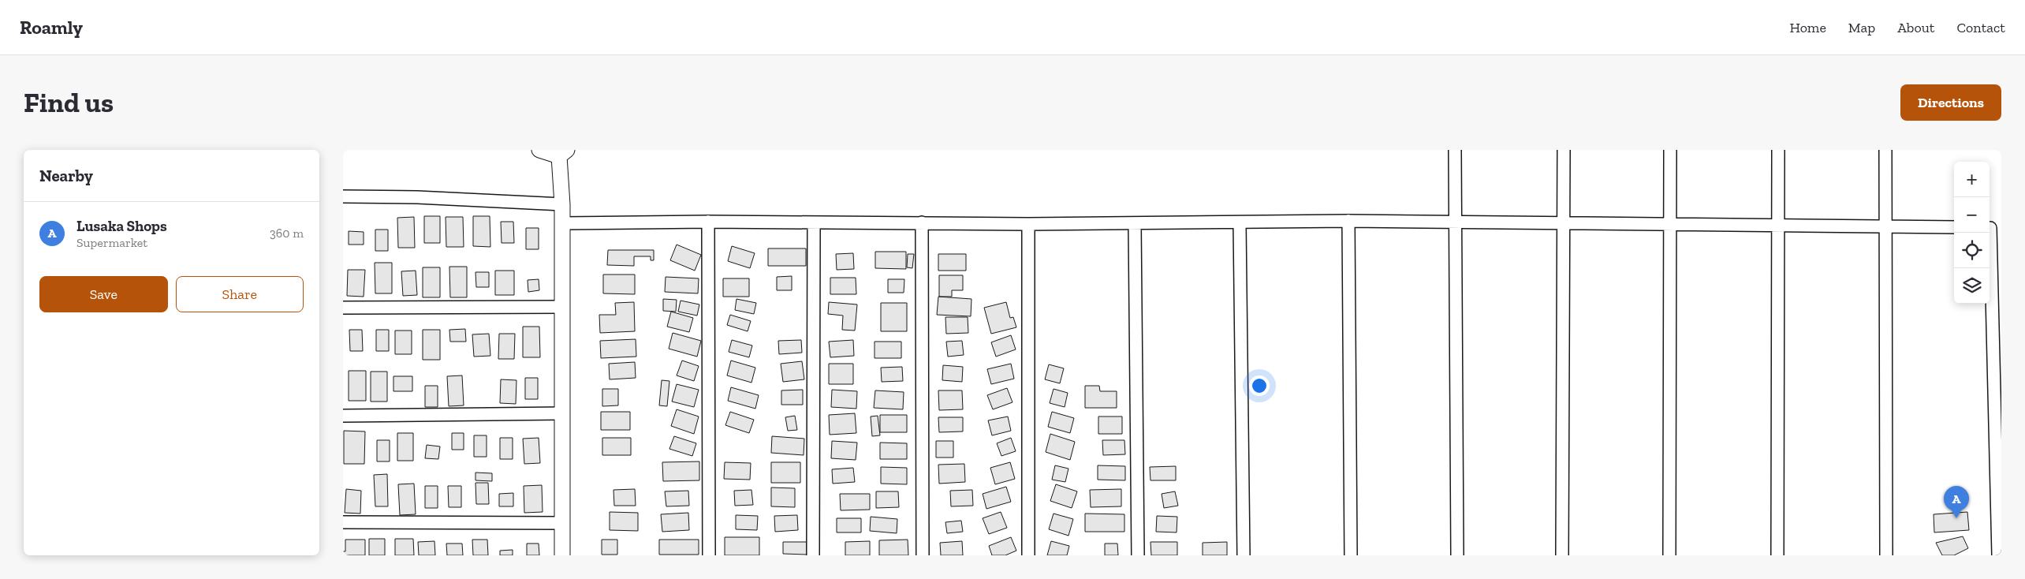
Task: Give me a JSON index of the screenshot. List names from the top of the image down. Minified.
{"page":{"header":"Roamly","nav":["Home","Map","About","Contact"],"buttons":["Directions",["Save","Share"]],"title":"Find us","heading":"Nearby","map_buttons":["+","−"],"list":[{"mark":"A","name":"Lusaka Shops","note":"Supermarket","value":"360 m"}],"pins":"A"}}
